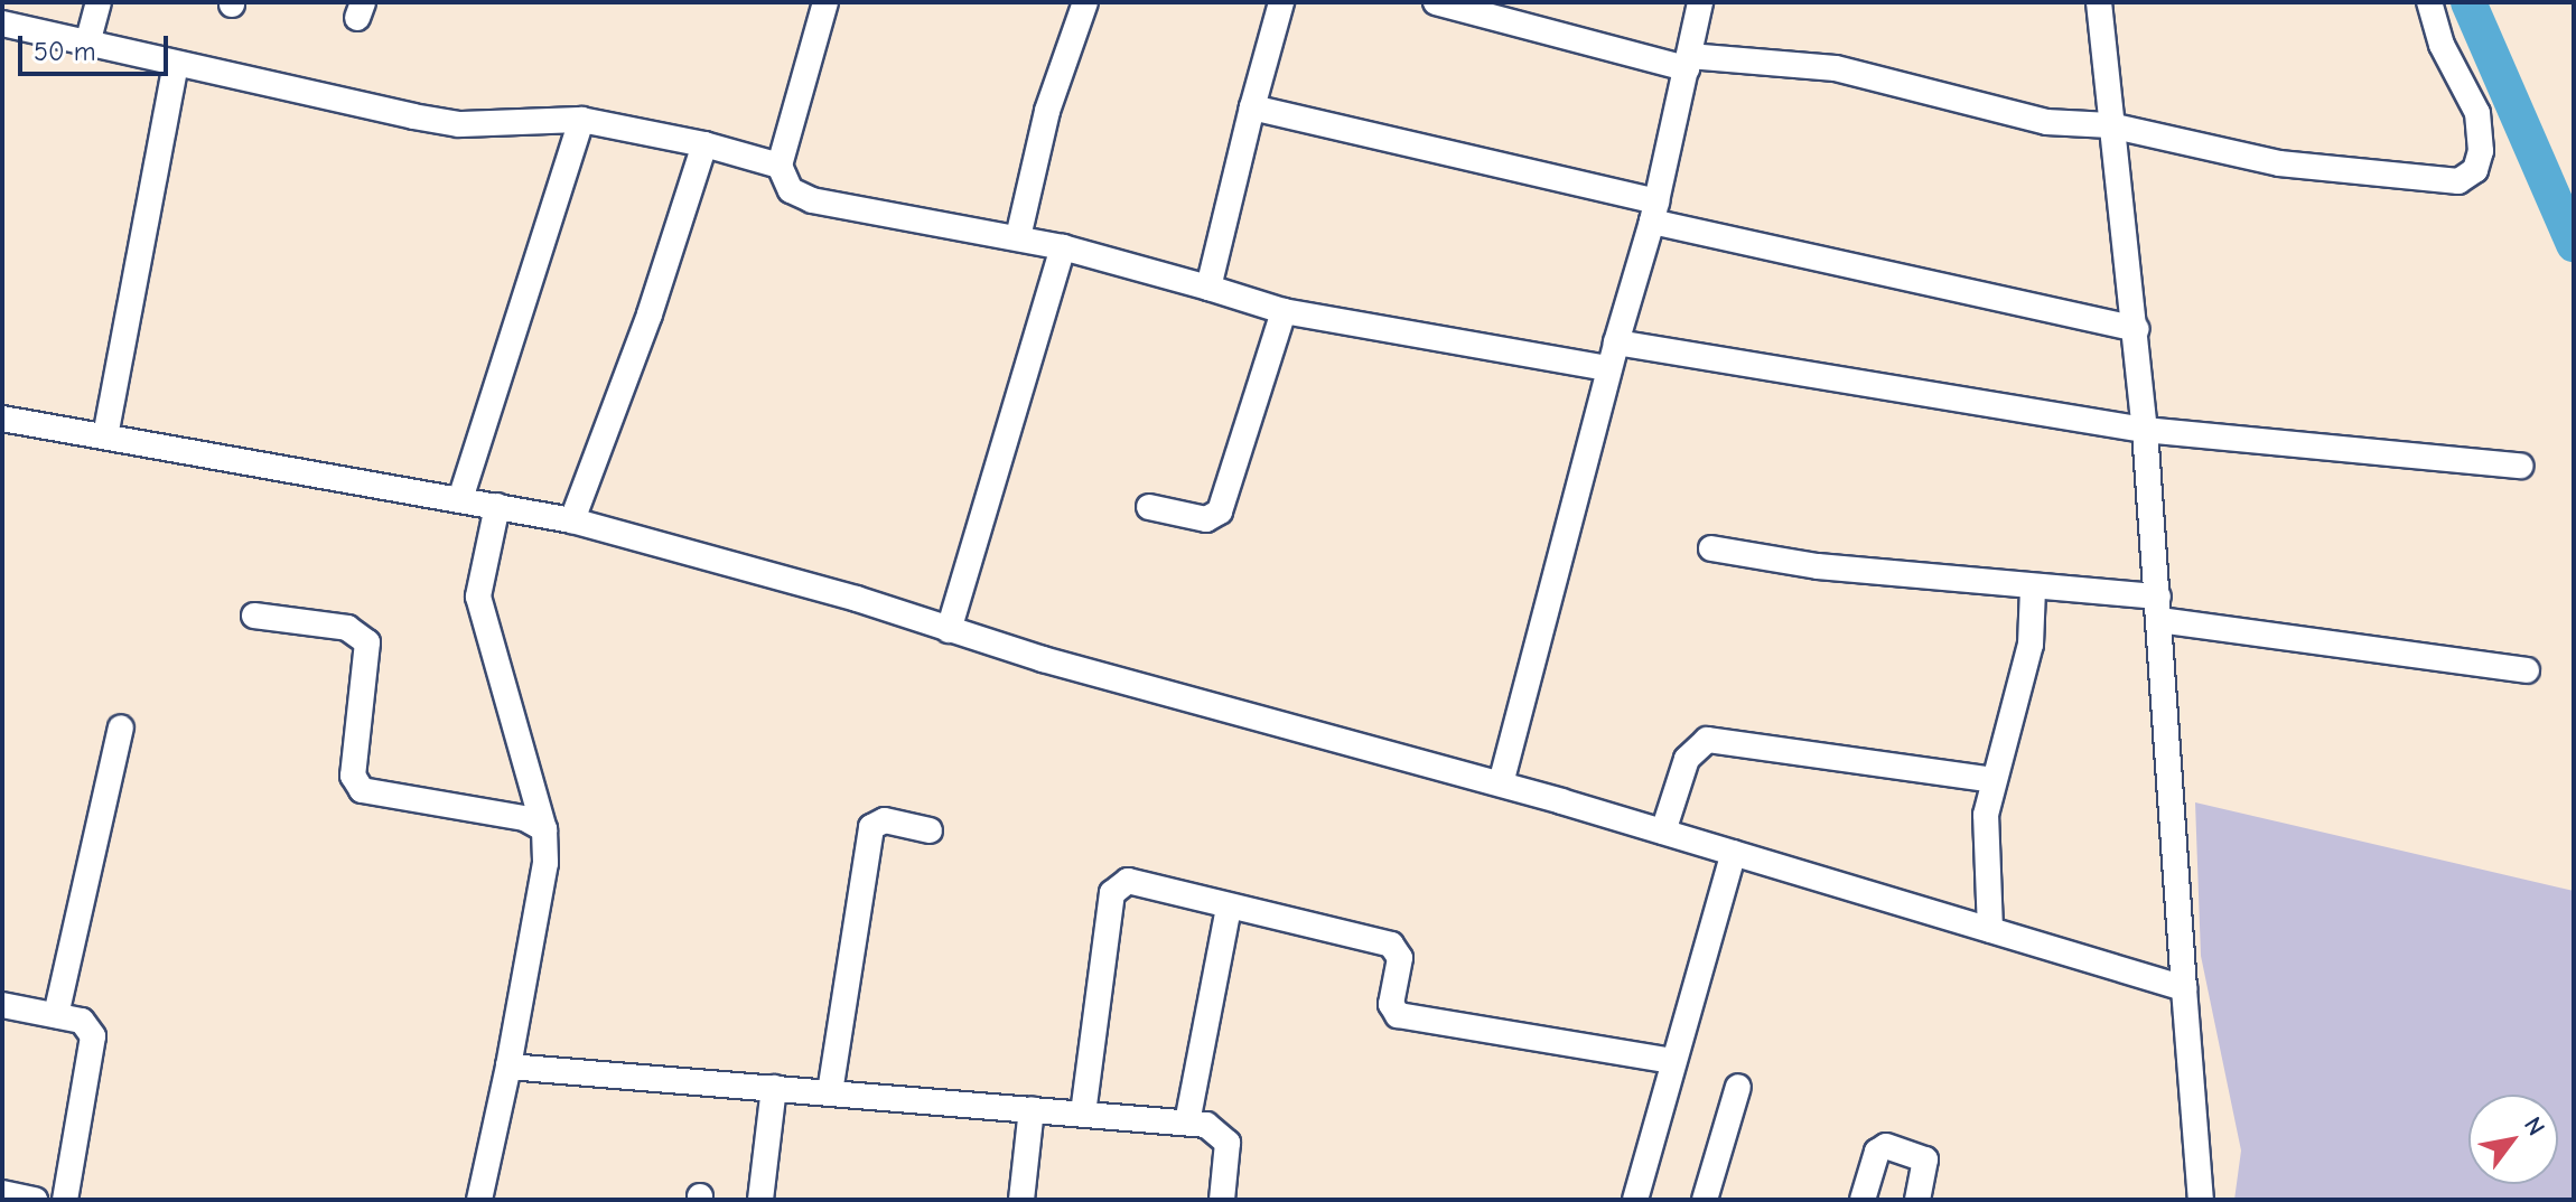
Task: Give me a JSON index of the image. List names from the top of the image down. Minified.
{"scale_bar":"50 m","north":"top right"}
